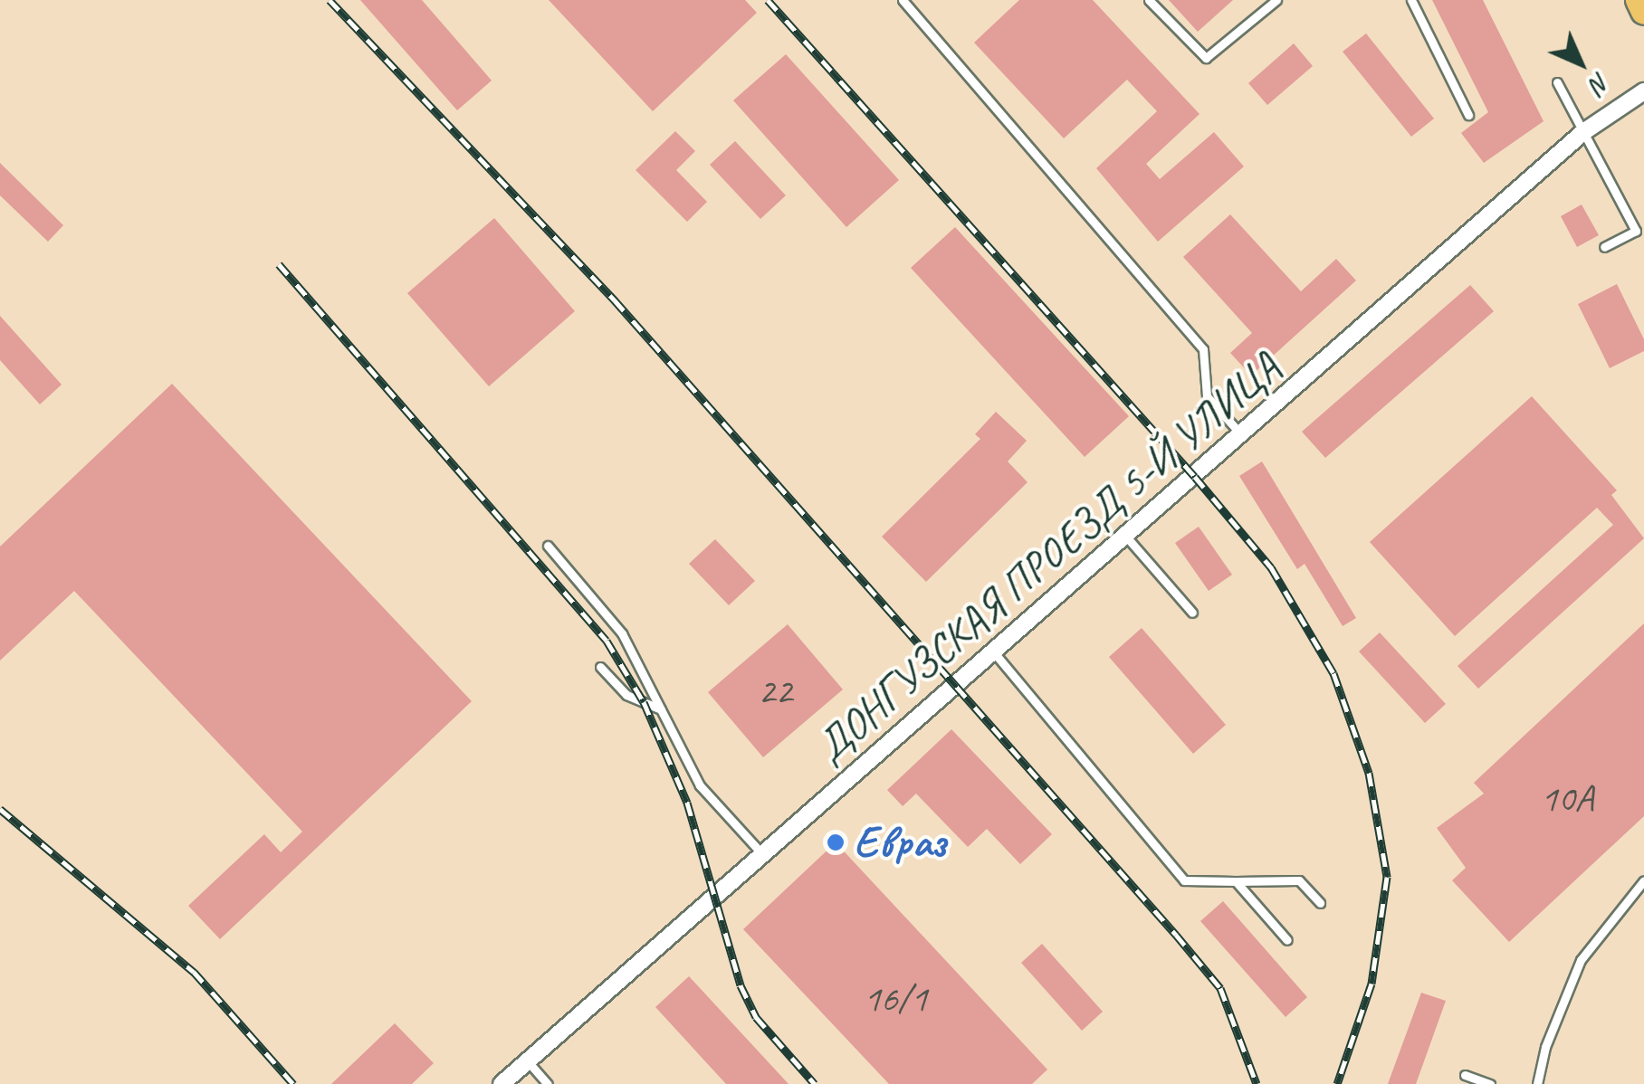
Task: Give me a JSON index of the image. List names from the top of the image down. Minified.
{"streets":{"street":["ДОНГУЗСКАЯ ПРОЕЗД 5-Й УЛИЦА"]},"places":["Евраз"],"house_numbers":["22","10А","16/1"],"north":"bottom right"}
